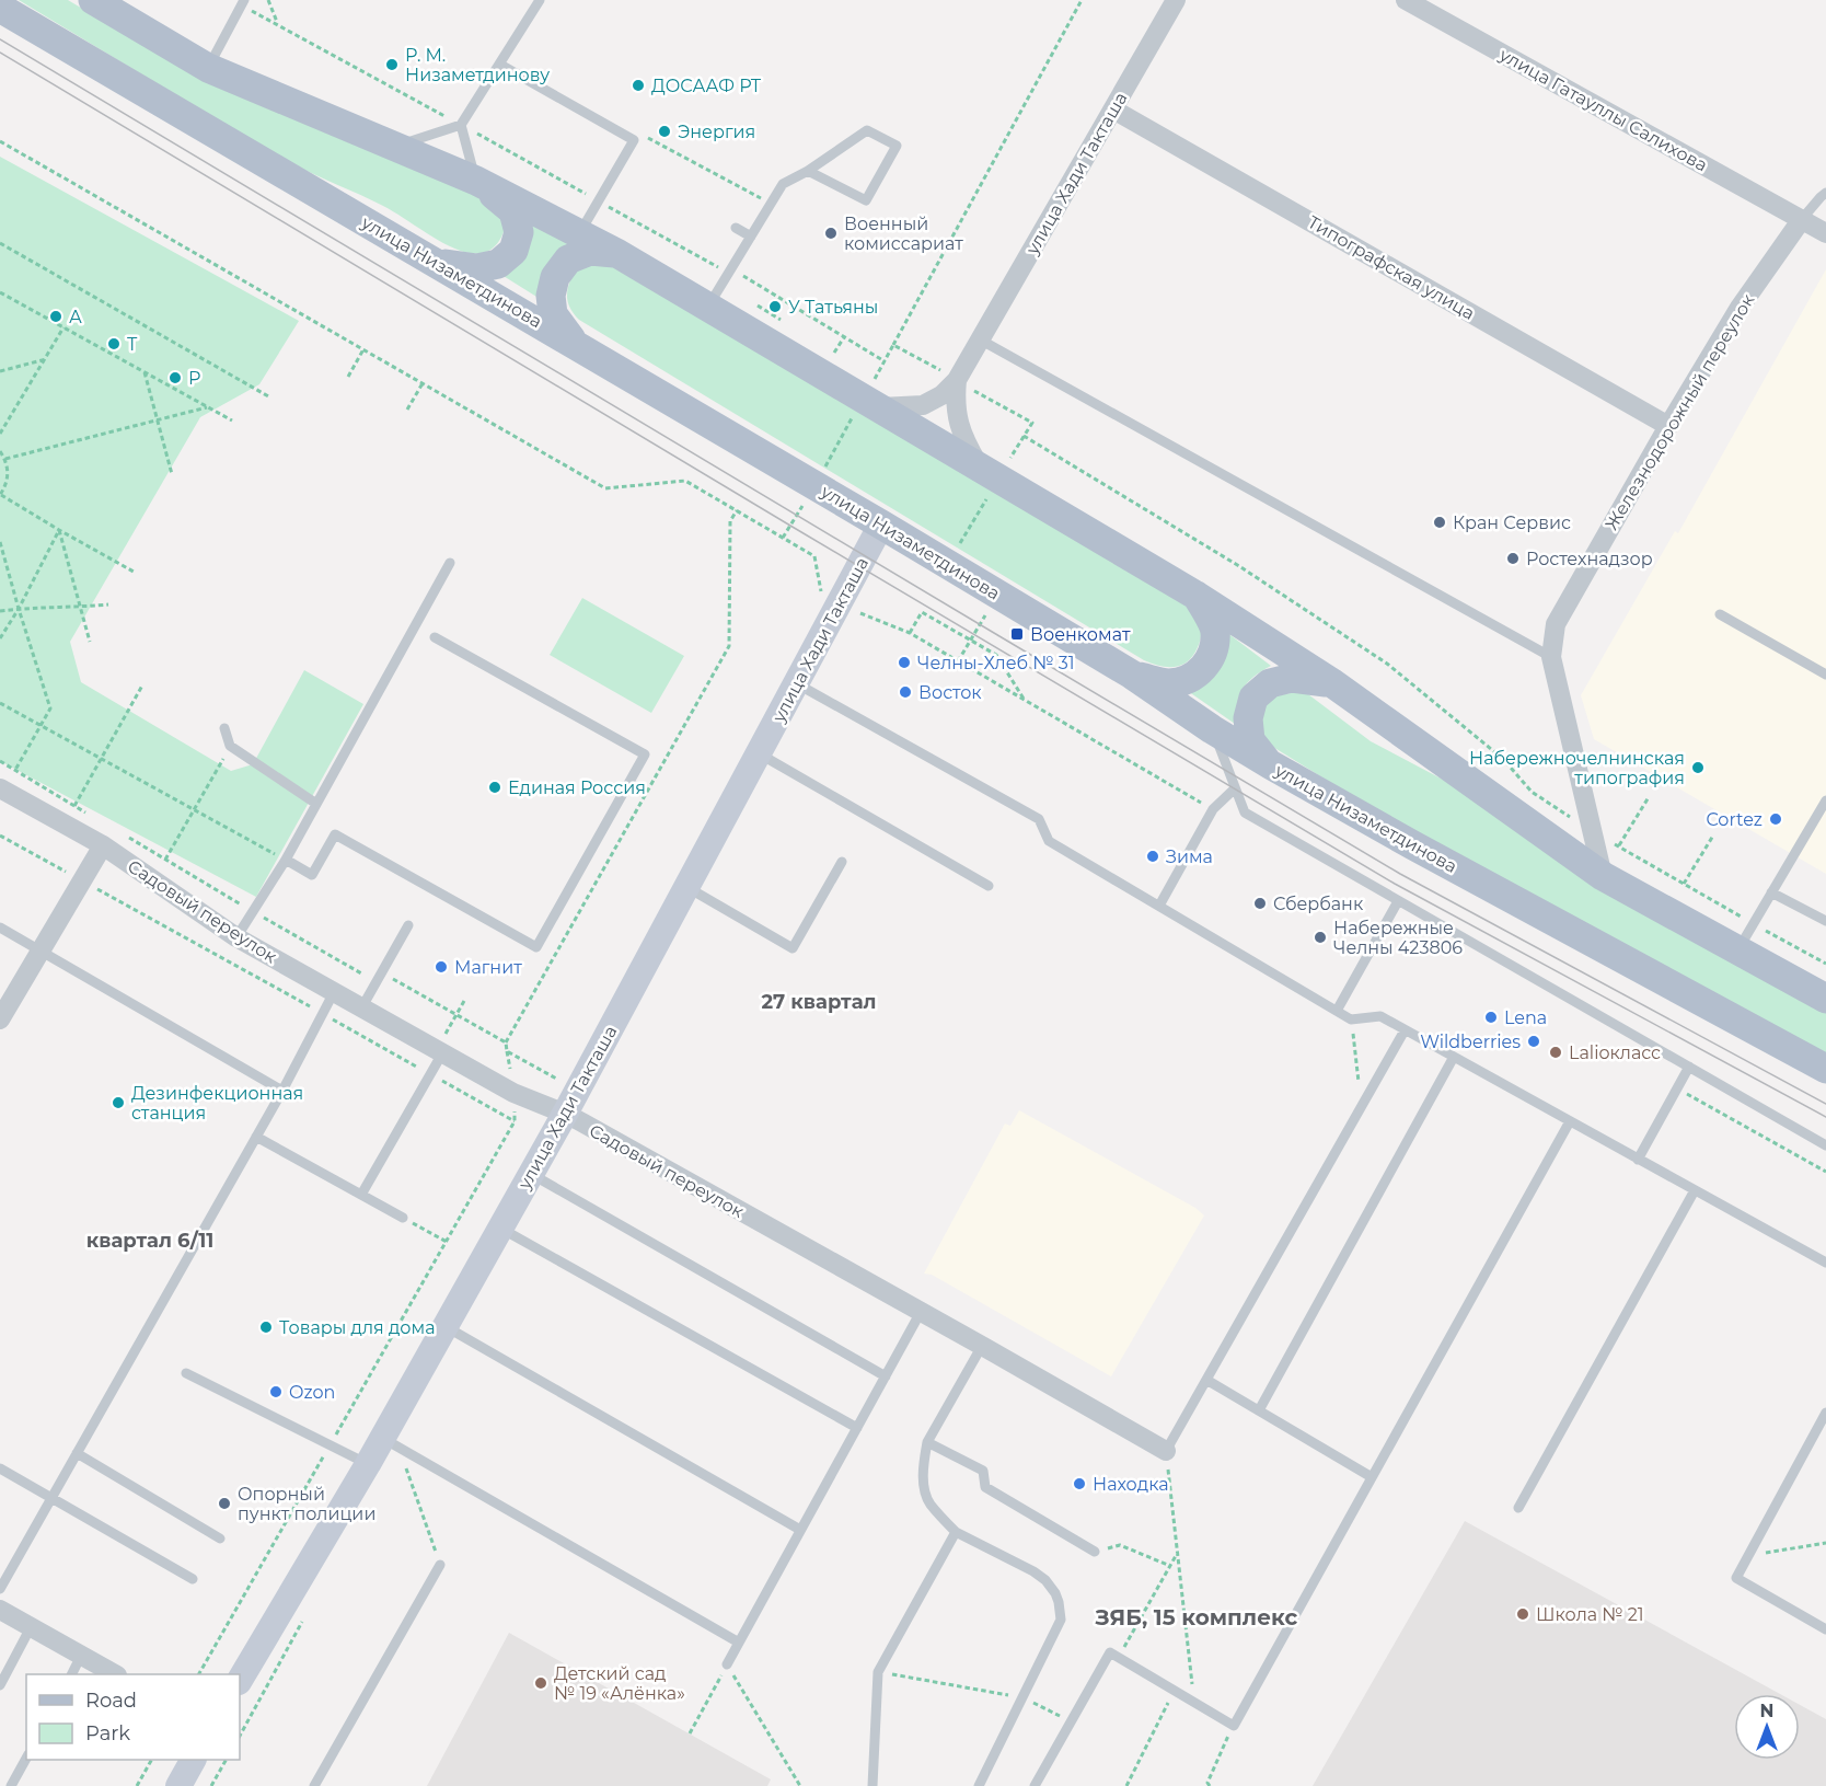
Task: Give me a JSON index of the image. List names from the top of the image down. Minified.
{"streets":{"main road":["улица Хади Такташа","улица Низаметдинова"],"street":["улица Гатауллы Салихова","Типографская улица","Железнодорожный переулок","Садовый переулок"]},"crossings":[["улица Гатауллы Салихова","Железнодорожный переулок"],["улица Хади Такташа","Типографская улица"],["улица Хади Такташа","улица Низаметдинова"],["улица Хади Такташа","Садовый переулок"],["Типографская улица","Железнодорожный переулок"]],"districts":["27 квартал","квартал 6/11","ЗЯБ, 15 комплекс"],"places":{"other":["Р. М. Низаметдинову","ДОСААФ РТ","Энергия","Военный комиссариат","У Татьяны","А","Т","Р","Кран Сервис","Ростехнадзор","Челны-Хлеб № 31","Восток","Набережночелнинская типография","Единая Россия","Cortez","Зима","Сбербанк","Набережные Челны 423806","Магнит","Lena","Wildberries","Lalioкласс","Дезинфекционная станция","Товары для дома","Ozon","Находка","Опорный пункт полиции","Школа № 21","Детский сад № 19 «Алёнка»"],"transit":["Военкомат"]},"legend":["Road","Park"],"north":"top"}
